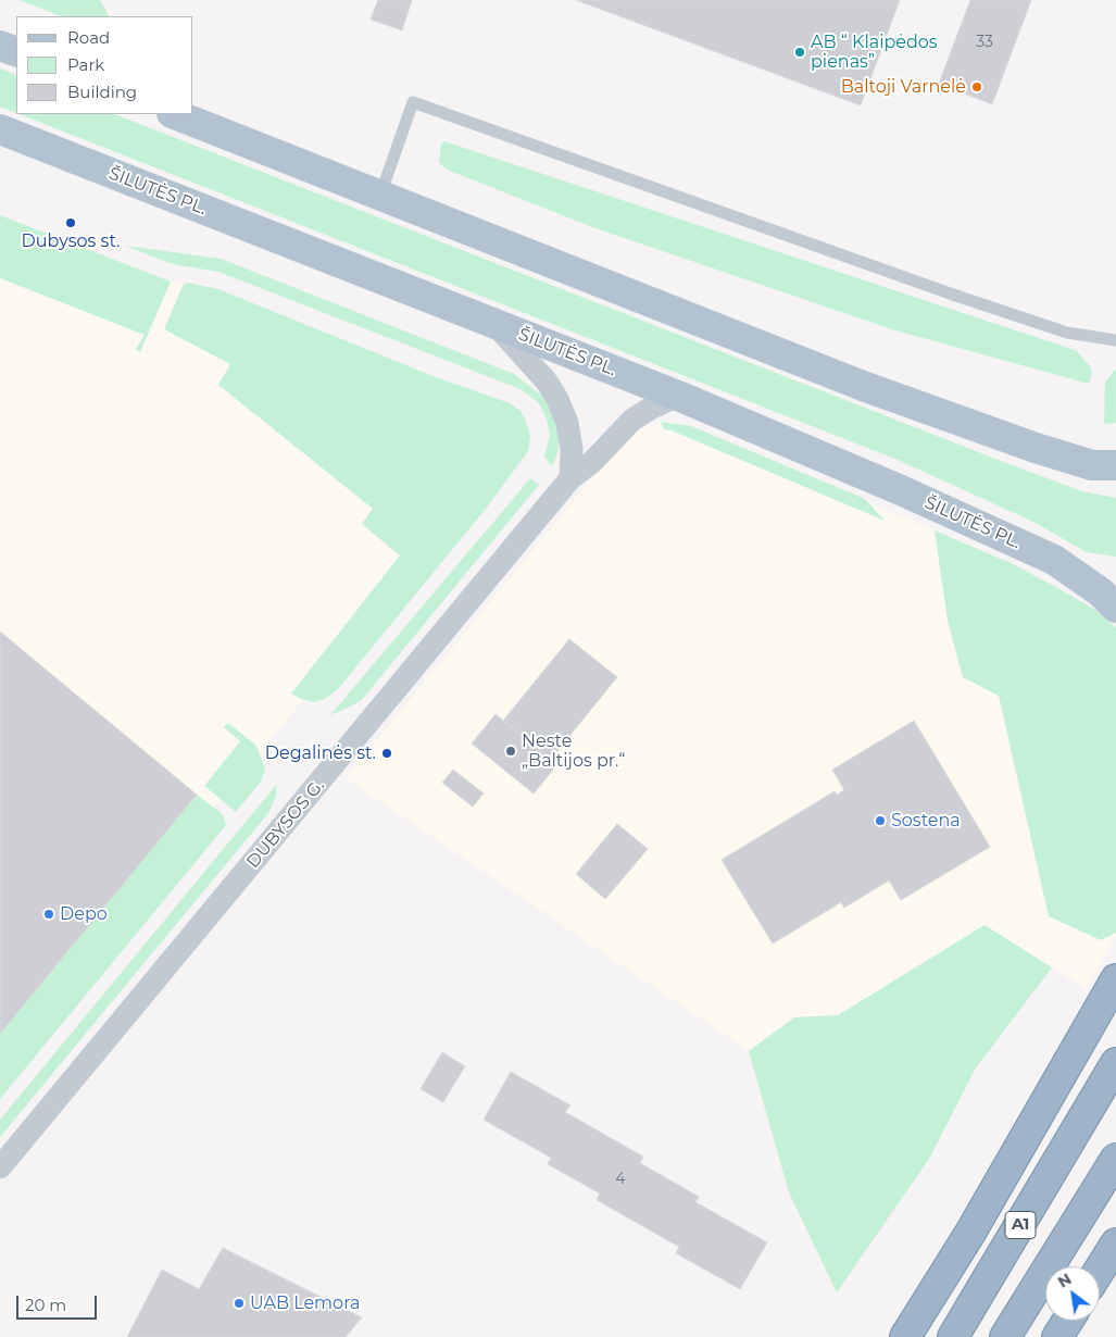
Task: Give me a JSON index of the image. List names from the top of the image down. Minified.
{"streets":{"highway":["A1"],"main road":["ŠILUTĖS PL."],"street":["DUBYSOS G."]},"crossings":[["ŠILUTĖS PL.","DUBYSOS G."]],"places":["AB “ Klaipėdos pienas”","Baltoji Varnelė","Dubysos st.","Neste „Baltijos pr.“","Degalinės st.","Sostena","Depo","UAB Lemora"],"house_numbers":["33","4"],"legend":["Road","Park","Building"],"scale_bar":"20 m","north":"top left"}
